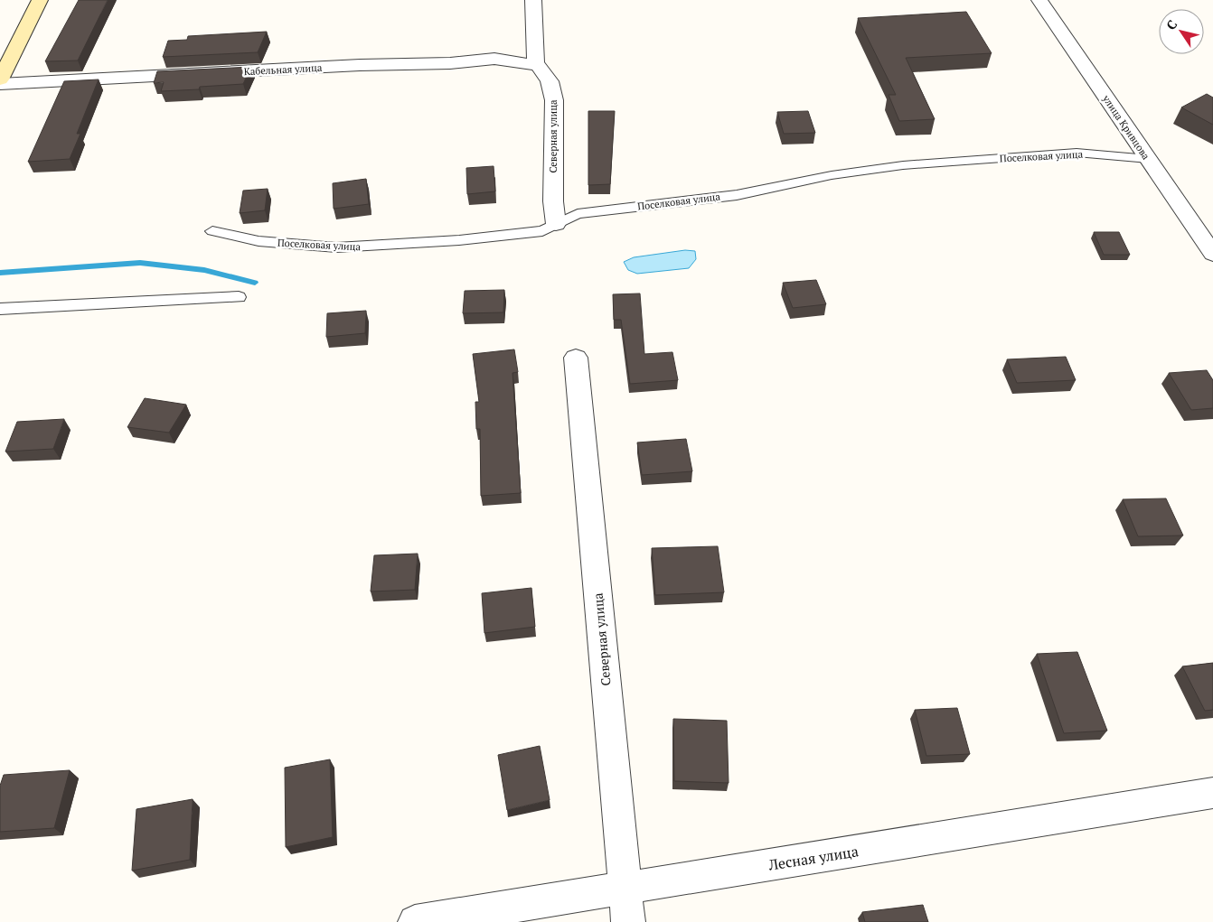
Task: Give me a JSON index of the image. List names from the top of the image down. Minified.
{"streets":{"street":["Кабельная улица","улица Кривцова","Северная улица","Лесная улица"],"lane":["Поселковая улица"]},"crossings":[["Кабельная улица","Северная улица"],["улица Кривцова","Поселковая улица"],["Северная улица","Поселковая улица"],["Северная улица","Лесная улица"]],"north":"top left"}
